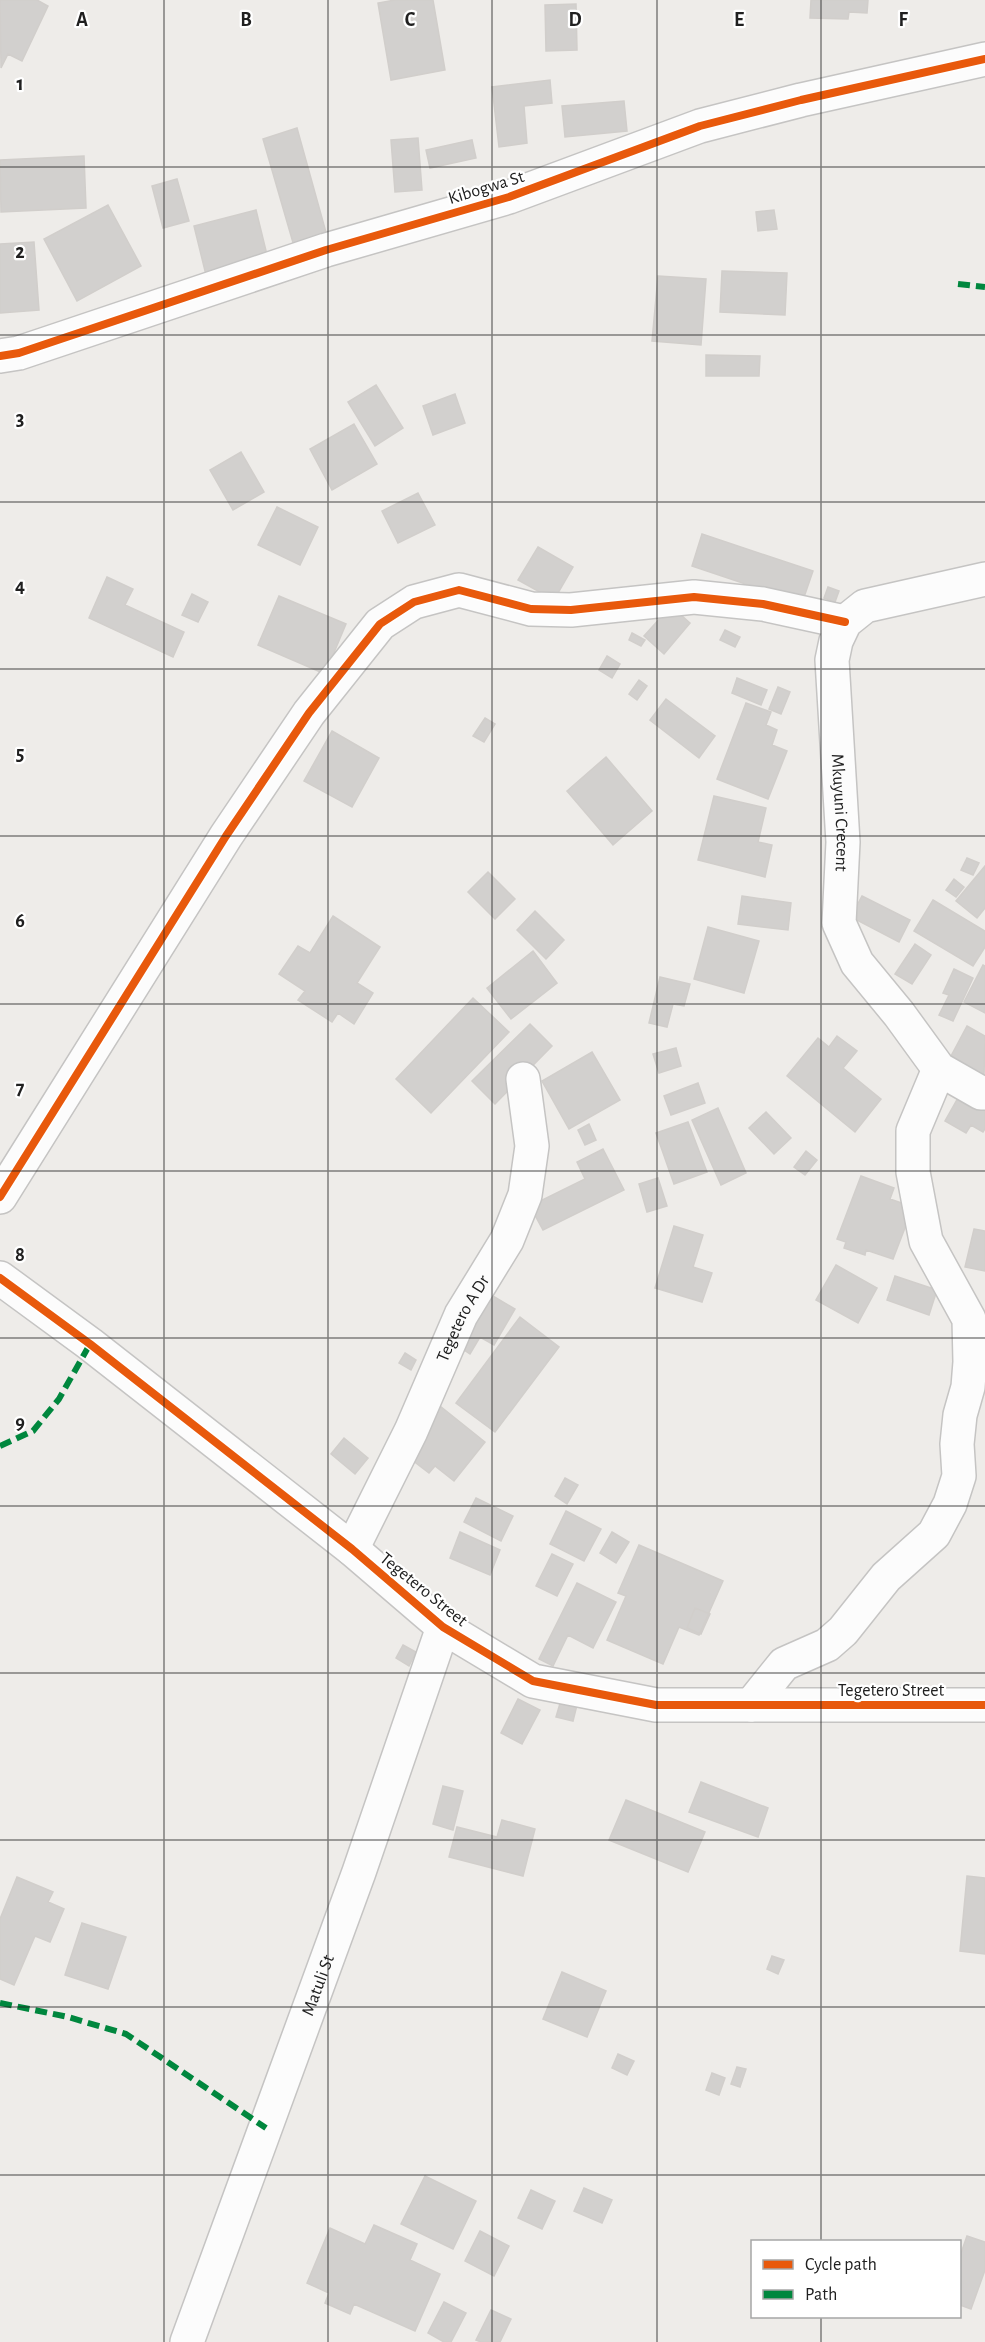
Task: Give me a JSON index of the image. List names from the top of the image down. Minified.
{"streets":{"street":["Kibogwa St","Mkuyuni Crecent","Tegetero A Dr","Tegetero Street","Matuli St"]},"crossings":[["Tegetero A Dr","Tegetero Street"],["Tegetero Street","Matuli St"]],"legend":["Cycle path","Path"],"grid":{"columns":["A","B","C","D","E","F"],"rows":["1","2","3","4","5","6","7","8","9"]}}
